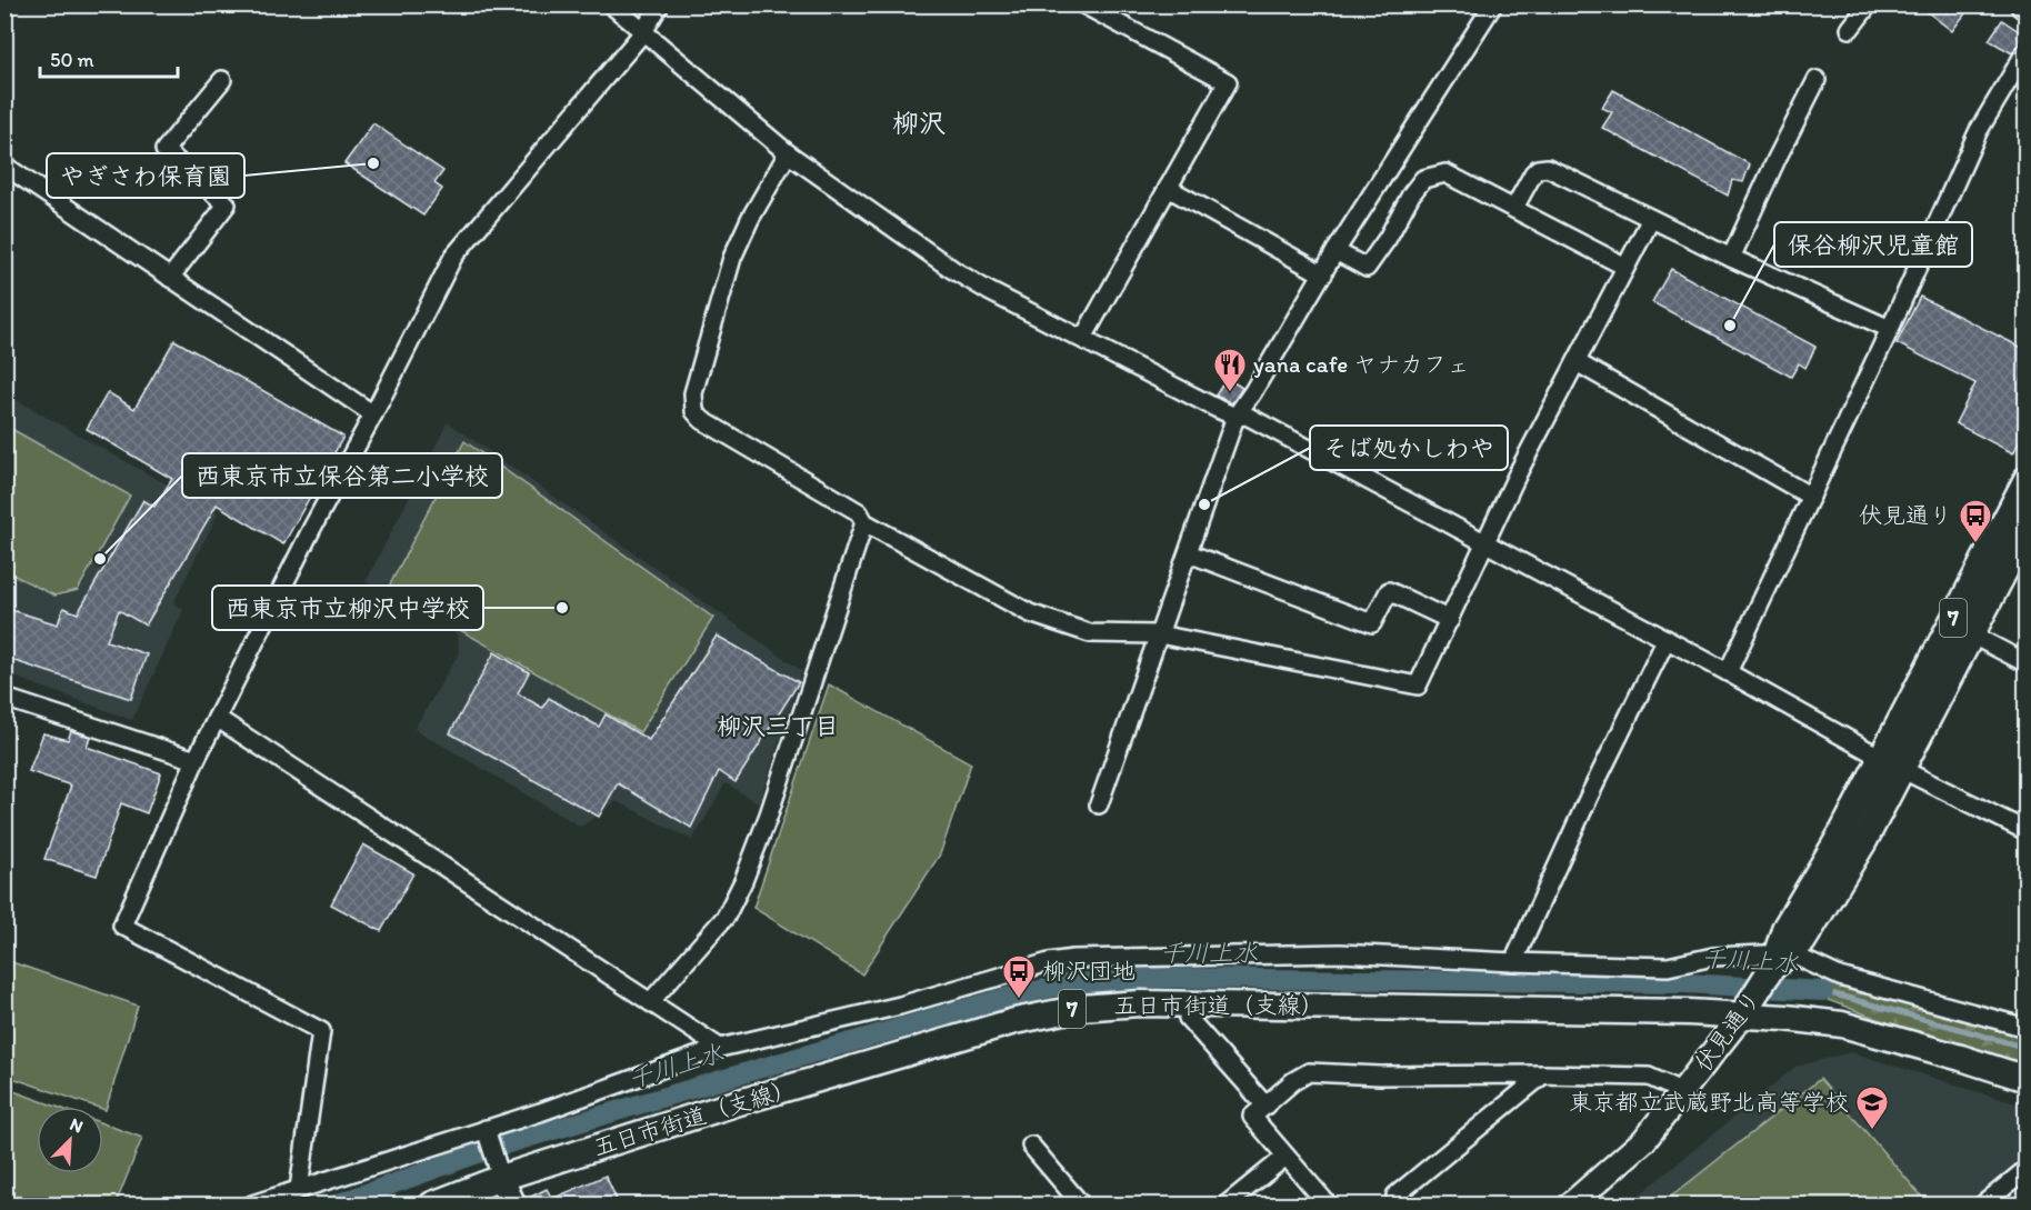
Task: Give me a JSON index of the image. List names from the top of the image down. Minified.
{"streets":{"main road":["7","五日市街道（支線）","伏見通り"]},"crossings":[["五日市街道（支線）","伏見通り"]],"districts":["柳沢","柳沢三丁目"],"water":["千川上水"],"places":{"other":["やぎさわ保育園","保谷柳沢児童館","そば処かしわや","西東京市立保谷第二小学校","西東京市立柳沢中学校"],"restaurant":["yana cafe ヤナカフェ"],"bus stop":["伏見通り","柳沢団地"],"school or university":["東京都立武蔵野北高等学校"]},"scale_bar":"50 m","north":"top right"}
